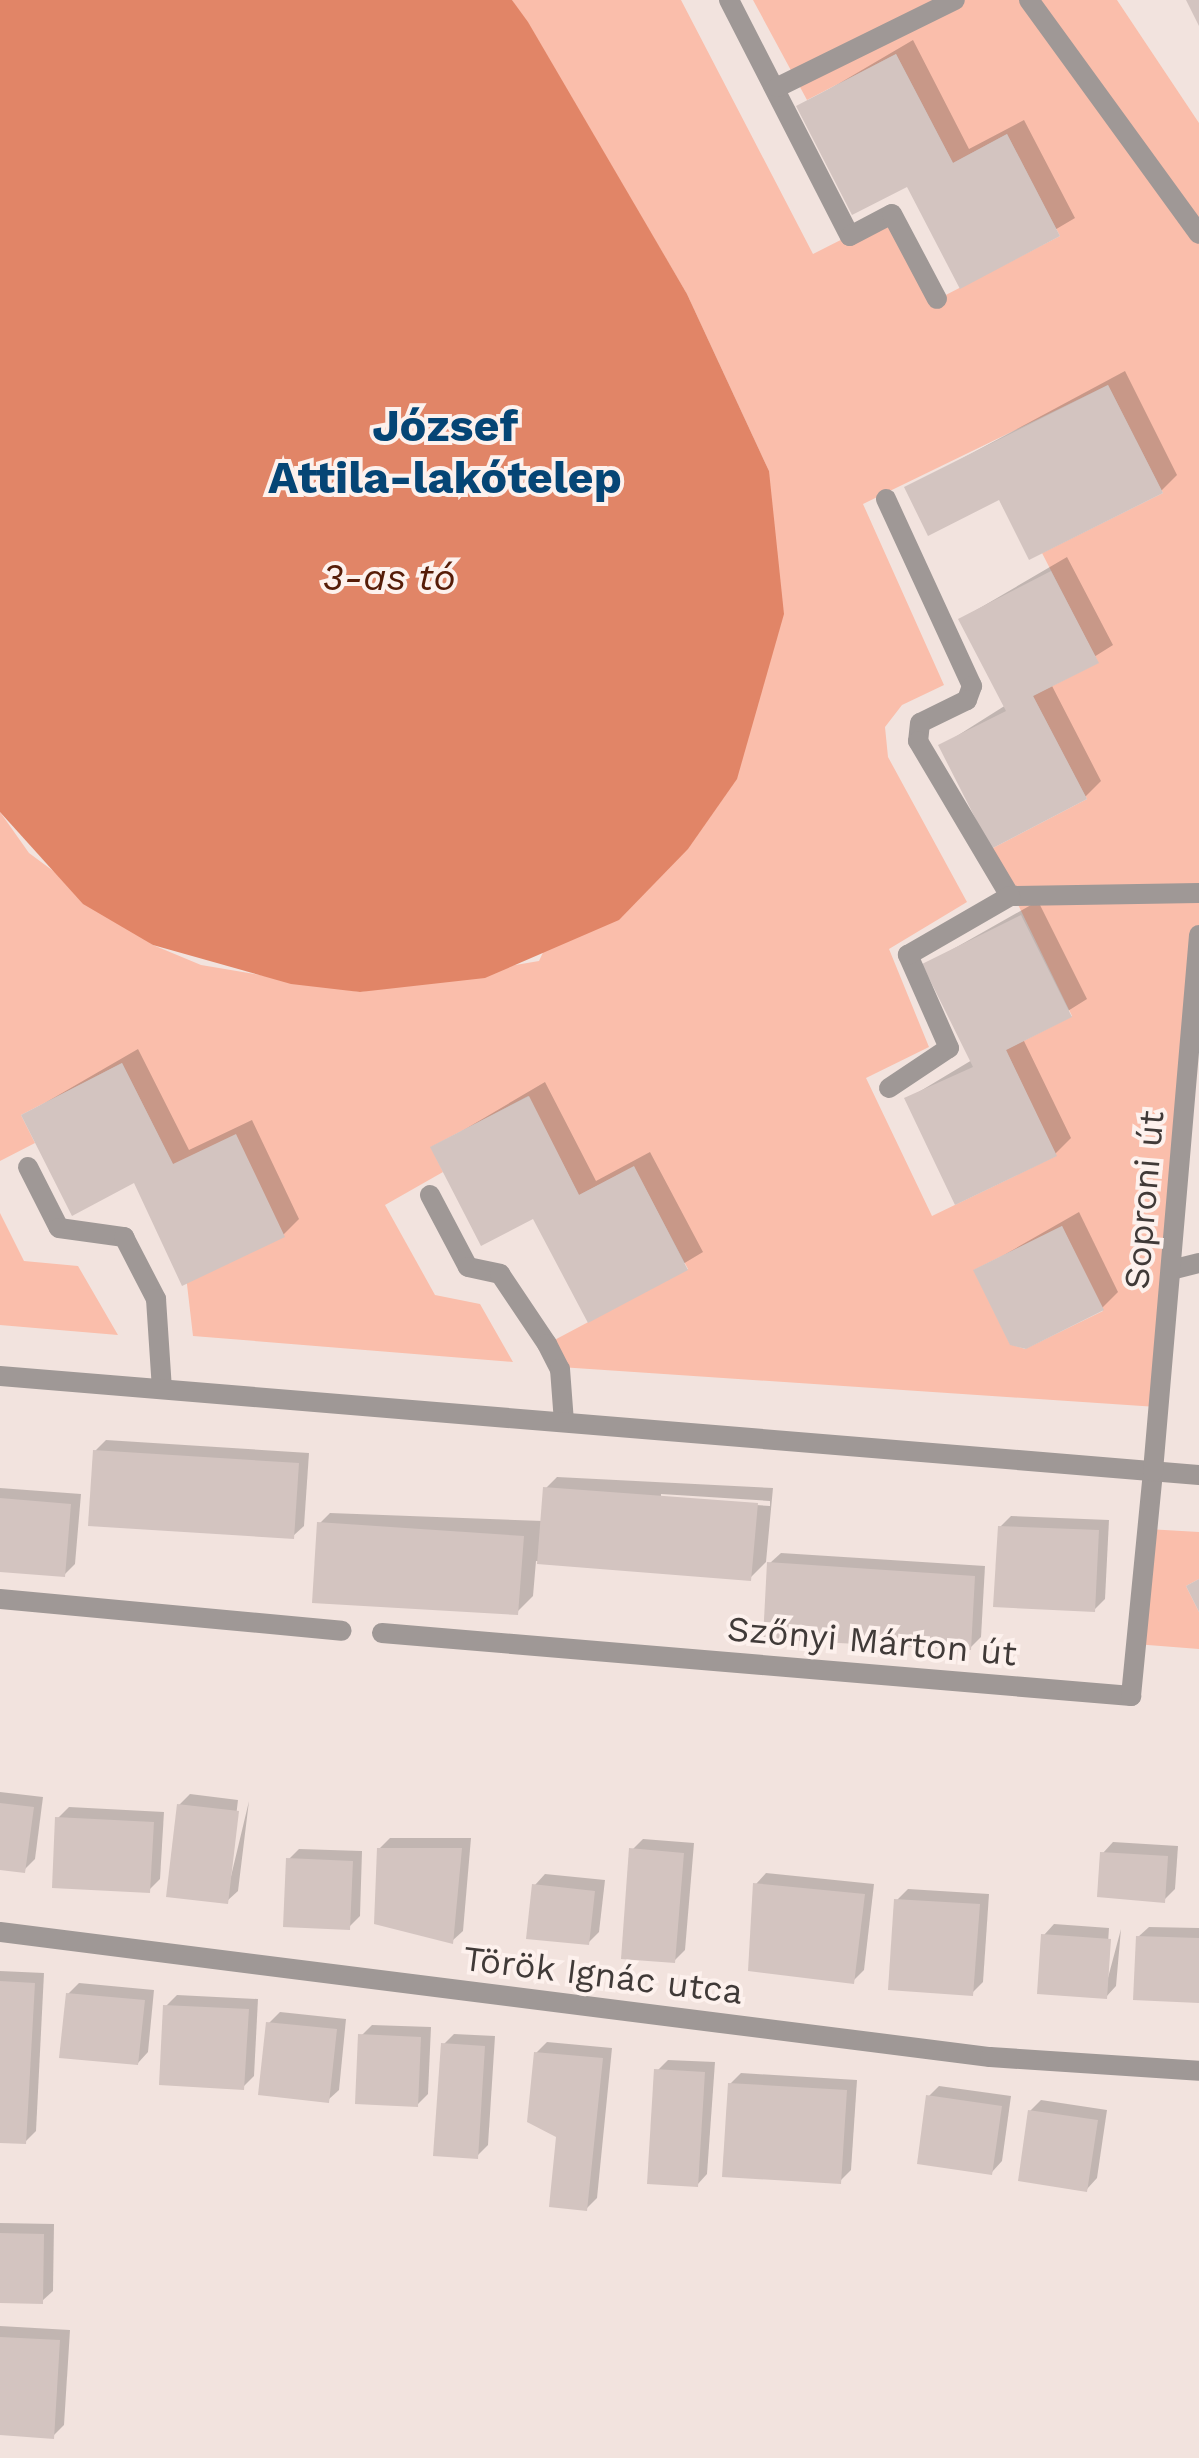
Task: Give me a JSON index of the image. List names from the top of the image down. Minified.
{"streets":{"street":["Soproni út","Szőnyi Márton út","Török Ignác utca"]},"crossings":[["Soproni út","Szőnyi Márton út"]],"districts":["József Attila-lakótelep"],"water":["3-as tó"]}
